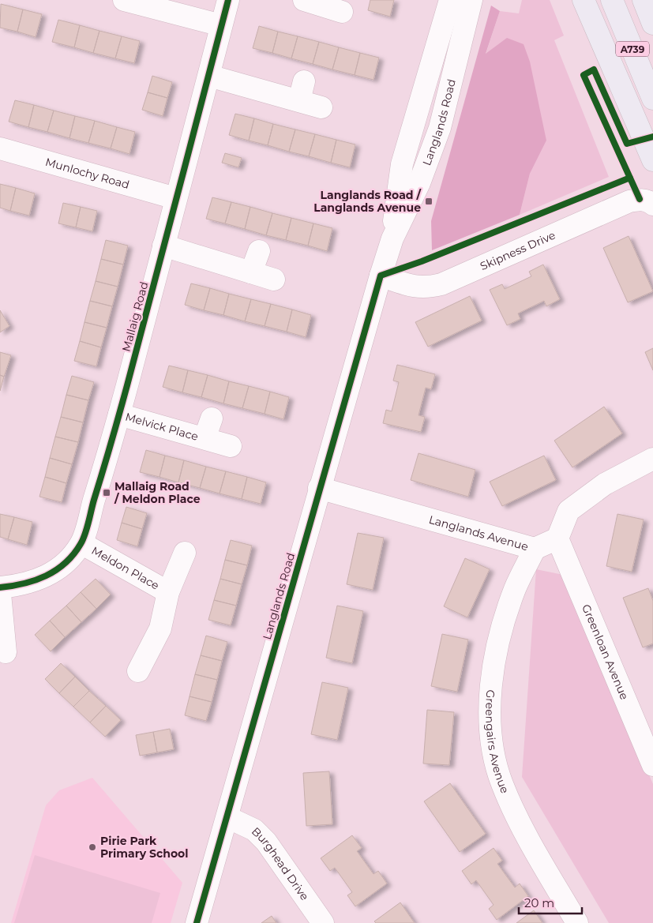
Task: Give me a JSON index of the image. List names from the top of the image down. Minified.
{"streets":{"main road":["A739"],"street":["Langlands Road","Munlochy Road","Skipness Drive","Mallaig Road","Melvick Place","Langlands Avenue","Meldon Place","Greenloan Avenue","Greengairs Avenue","Burghead Drive"]},"crossings":[["Langlands Road","Skipness Drive"],["Langlands Road","Langlands Avenue"],["Langlands Road","Burghead Drive"],["Munlochy Road","Mallaig Road"],["Mallaig Road","Melvick Place"],["Mallaig Road","Meldon Place"],["Langlands Avenue","Greenloan Avenue"],["Langlands Avenue","Greengairs Avenue"]],"places":{"transit":["Langlands Road / Langlands Avenue","Mallaig Road / Meldon Place"],"other":["Pirie Park Primary School"]},"scale_bar":"20 m"}
